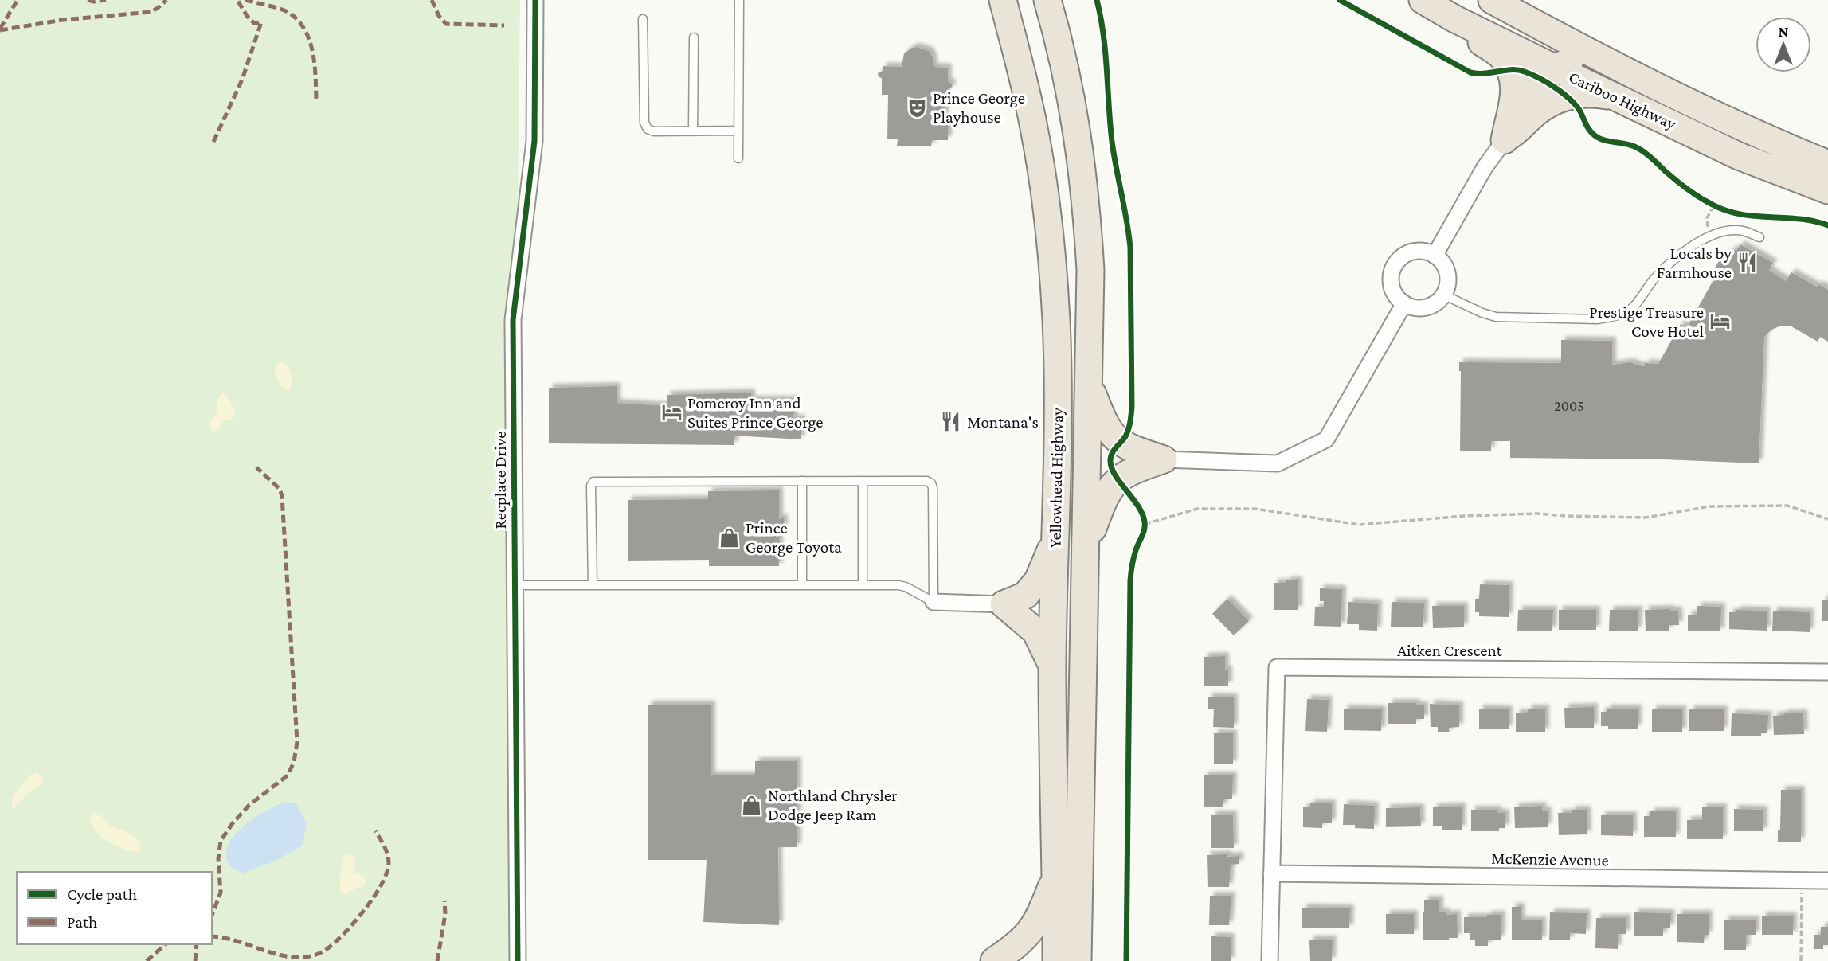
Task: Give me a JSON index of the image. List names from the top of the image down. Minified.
{"streets":{"highway":["Cariboo Highway","Yellowhead Highway"],"street":["Recplace Drive","Aitken Crescent","McKenzie Avenue"]},"crossings":[["Aitken Crescent","McKenzie Avenue"]],"places":{"theatre":["Prince George Playhouse"],"restaurant":["Locals by Farmhouse","Montana's"],"hotel":["Prestige Treasure Cove Hotel","Pomeroy Inn and Suites Prince George"],"shop":["Prince George Toyota","Northland Chrysler Dodge Jeep Ram"]},"house_numbers":["2005"],"legend":["Cycle path","Path"],"north":"top"}
